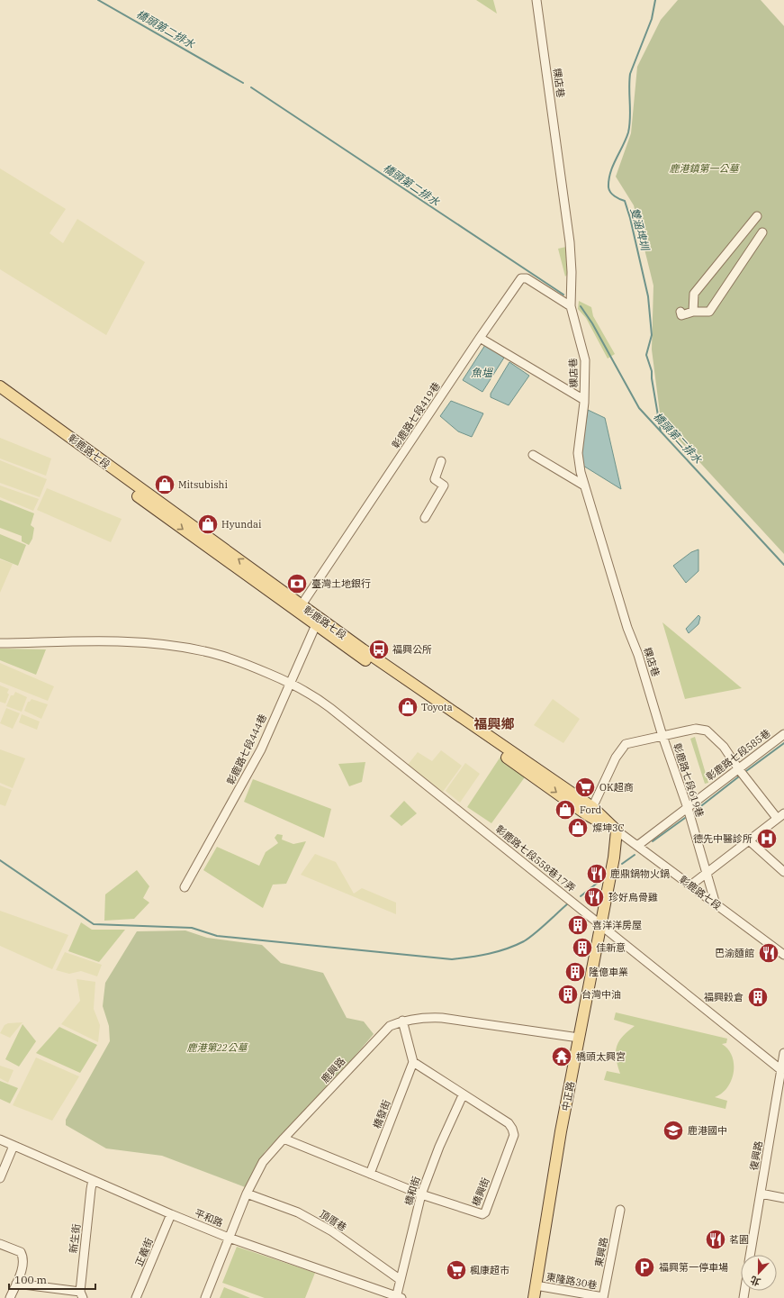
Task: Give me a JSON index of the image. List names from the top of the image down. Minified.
{"streets":{"main road":["彰鹿路七段","中正路"],"street":["粿店巷","彰鹿路七段419巷","彰鹿路七段444巷","彰鹿路七段585巷","彰鹿路七段619巷","彰鹿路七段558巷17弄","鹿興路","橋發街","復興路","橋和街","橋興街","平和路","頂厝巷","新生街","正義街","東興路","東隆路30巷"]},"crossings":[["粿店巷","彰鹿路七段419巷"],["粿店巷","彰鹿路七段619巷"],["彰鹿路七段419巷","彰鹿路七段"],["彰鹿路七段","彰鹿路七段444巷"],["彰鹿路七段","彰鹿路七段585巷"],["彰鹿路七段","彰鹿路七段619巷"],["彰鹿路七段","中正路"],["彰鹿路七段444巷","彰鹿路七段558巷17弄"],["彰鹿路七段585巷","彰鹿路七段619巷"],["彰鹿路七段558巷17弄","中正路"],["彰鹿路七段558巷17弄","復興路"],["鹿興路","中正路"],["鹿興路","橋興街"],["鹿興路","平和路"],["鹿興路","頂厝巷"],["中正路","東隆路30巷"],["橋發街","橋興街"],["橋和街","橋興街"],["橋和街","平和路"],["橋和街","頂厝巷"],["平和路","新生街"],["平和路","正義街"],["東興路","東隆路30巷"]],"districts":["福興鄉"],"water":["橋頭第二排水","雙涵埤圳","魚塭"],"parks":["鹿港鎮第一公墓","鹿港第22公墓"],"places":{"shop":["Mitsubishi","Hyundai","Toyota","Ford","燦坤3C"],"bank":["臺灣土地銀行"],"bus stop":["福興公所"],"supermarket":["OK超商","楓康超市"],"hospital":["德先中醫診所"],"restaurant":["鹿鼎鍋物火鍋","珍好烏骨雞","巴渝麵館","茗園"],"building":["喜洋洋房屋","佳新意","隆億車業","台灣中油","福興穀倉"],"temple":["橋頭太興宮"],"school or university":["鹿港國中"],"parking":["福興第一停車場"]},"scale_bar":"100 m","north":"bottom"}
